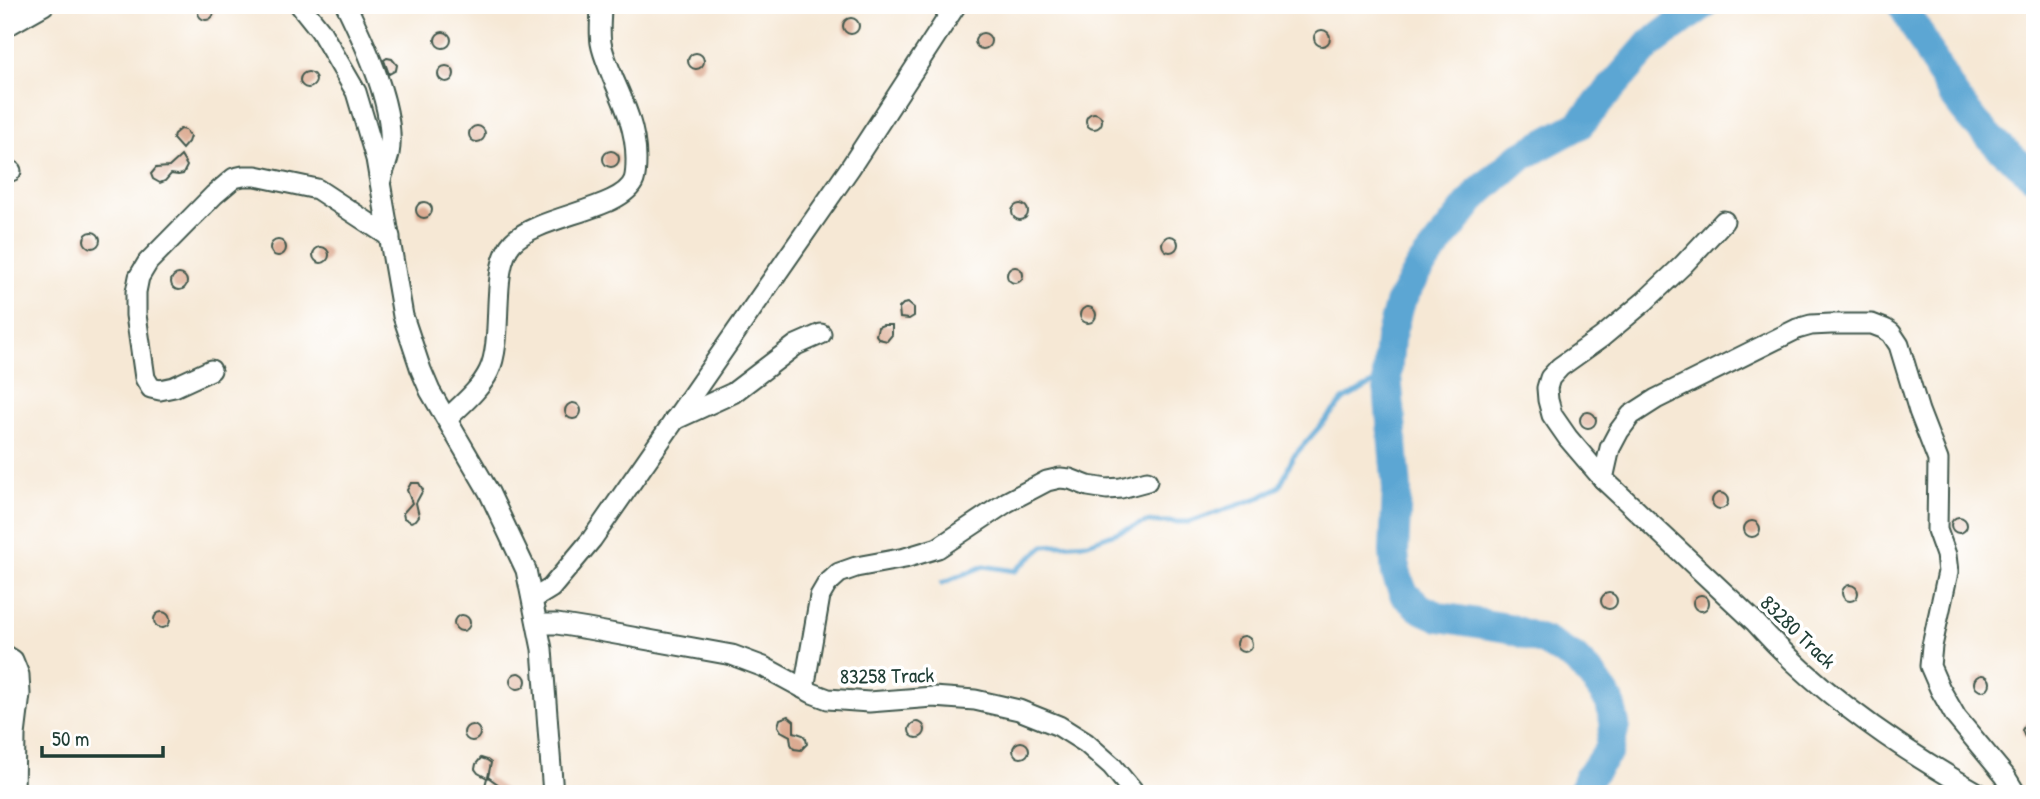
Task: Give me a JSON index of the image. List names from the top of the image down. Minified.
{"streets":{"street":["83280 Track","83258 Track"]},"scale_bar":"50 m"}
